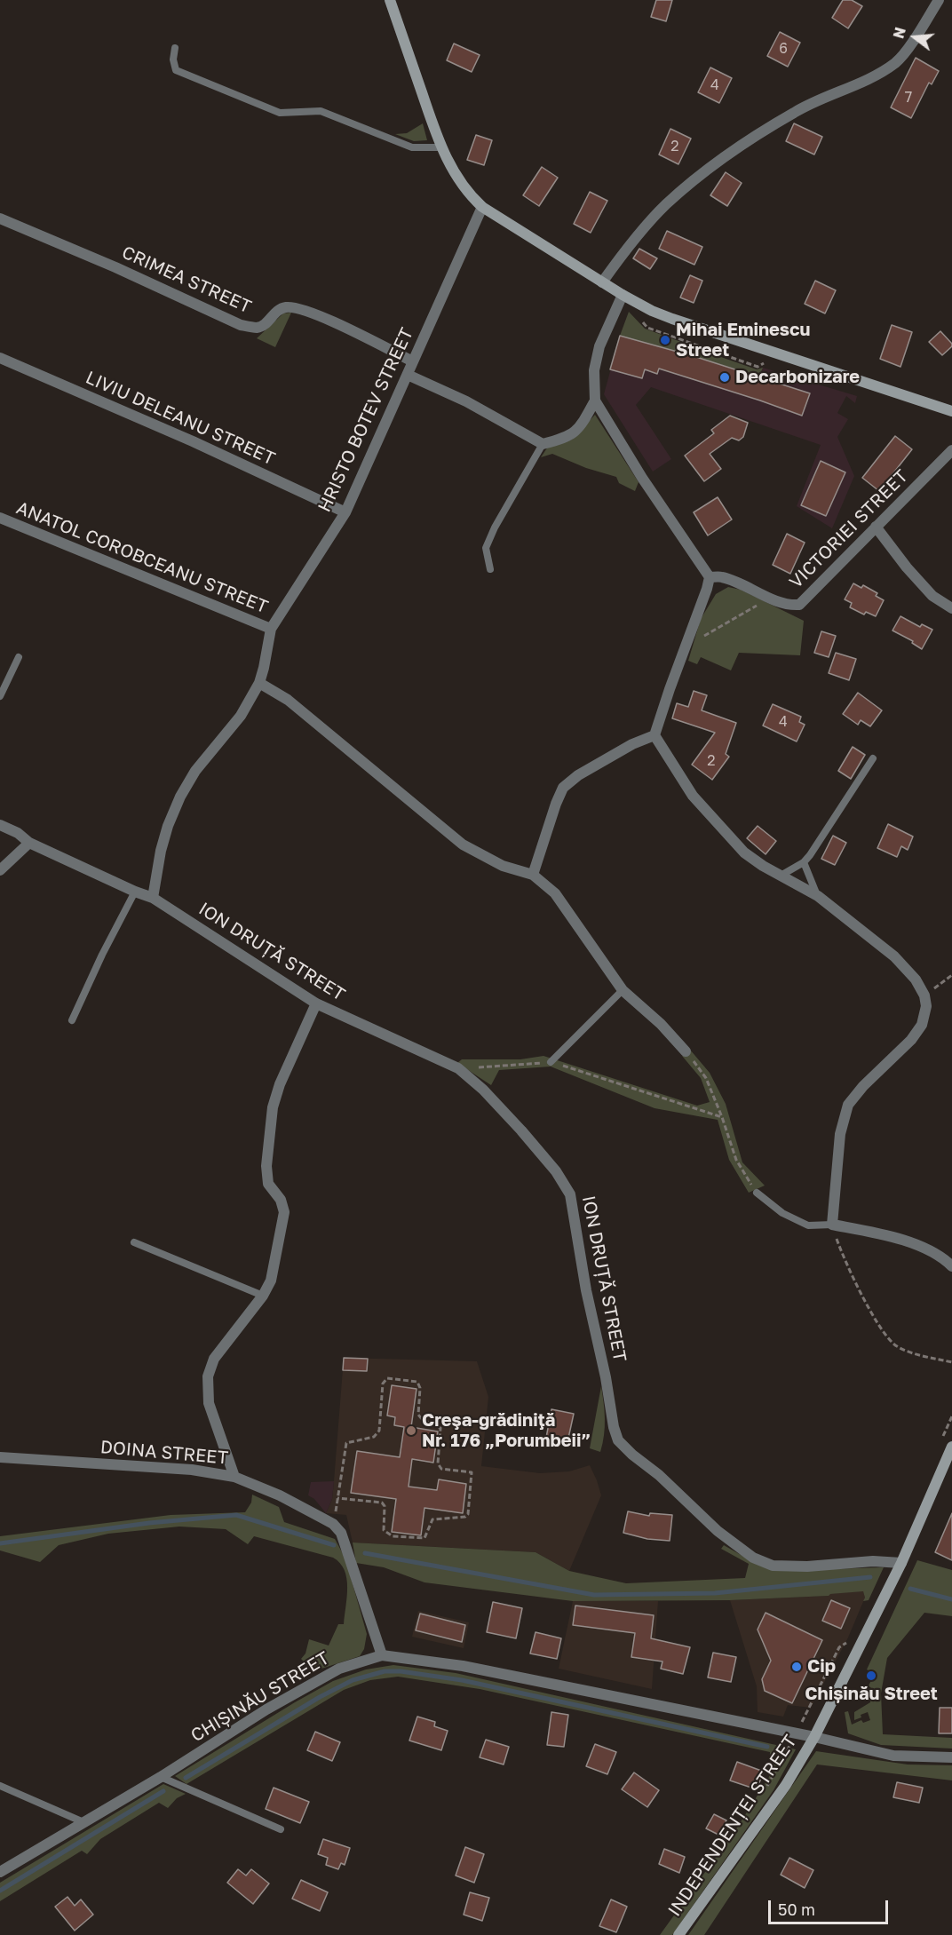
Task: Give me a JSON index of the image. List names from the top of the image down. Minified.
{"streets":{"main road":["INDEPENDENȚEI STREET"],"street":["CRIMEA STREET","LIVIU DELEANU STREET","HRISTO BOTEV STREET","VICTORIEI STREET","ANATOL COROBCEANU STREET","ION DRUȚĂ STREET","DOINA STREET","CHIȘINĂU STREET"]},"crossings":[["CRIMEA STREET","HRISTO BOTEV STREET"],["LIVIU DELEANU STREET","HRISTO BOTEV STREET"],["HRISTO BOTEV STREET","ANATOL COROBCEANU STREET"],["HRISTO BOTEV STREET","ION DRUȚĂ STREET"],["ION DRUȚĂ STREET","INDEPENDENȚEI STREET"],["CHIȘINĂU STREET","INDEPENDENȚEI STREET"]],"places":["Mihai Eminescu Street","Decarbonizare","Creşa-grădiniţă Nr. 176 „Porumbeii”","Cip","Chișinău Street"],"house_numbers":["6","4","7","2","4","2"],"scale_bar":"50 m","north":"left"}
